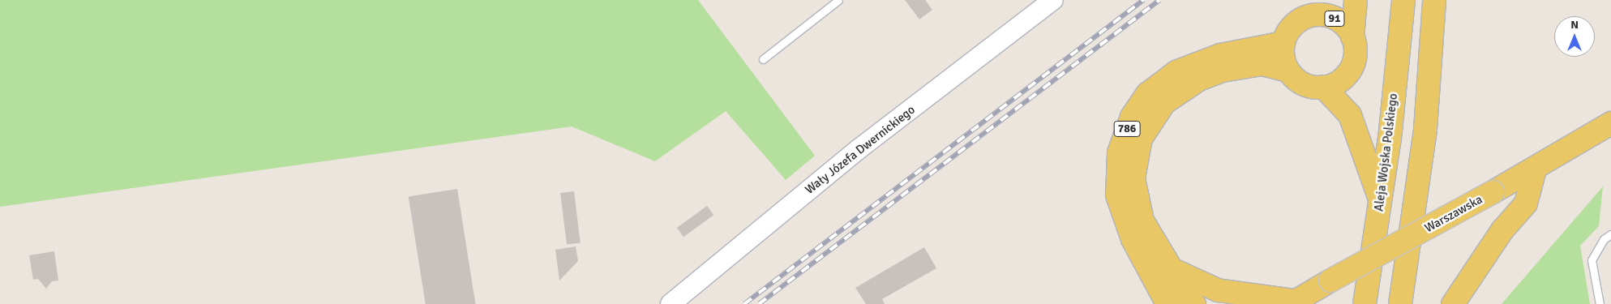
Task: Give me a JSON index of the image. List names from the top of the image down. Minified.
{"streets":{"main road":["91","786","Aleja Wojska Polskiego","Warszawska"],"street":["Wały Józefa Dwernickiego"]},"crossings":[["91","786"]],"north":"top"}
